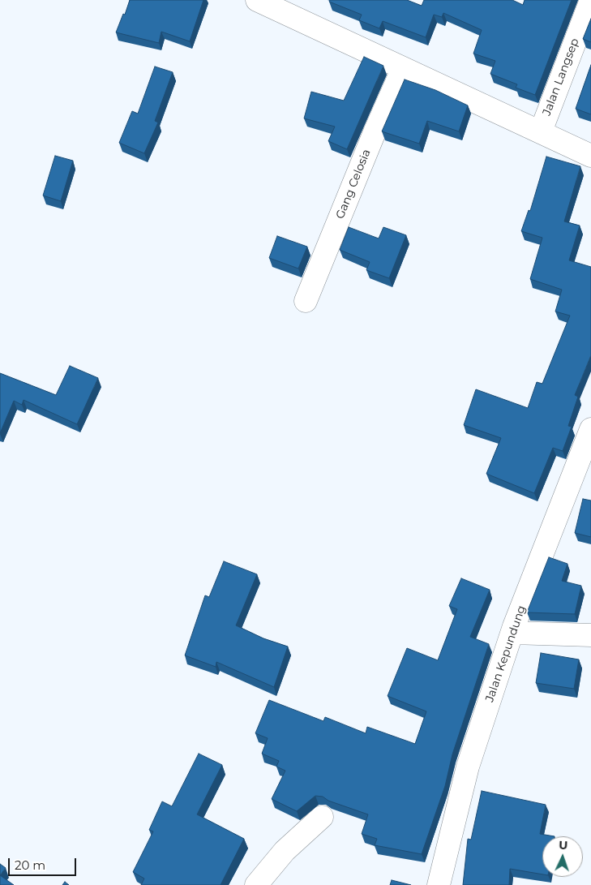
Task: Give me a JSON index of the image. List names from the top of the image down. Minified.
{"streets":{"street":["Jalan Langsep","Gang Celosia","Jalan Kepundung"]},"scale_bar":"20 m","north":"top"}
